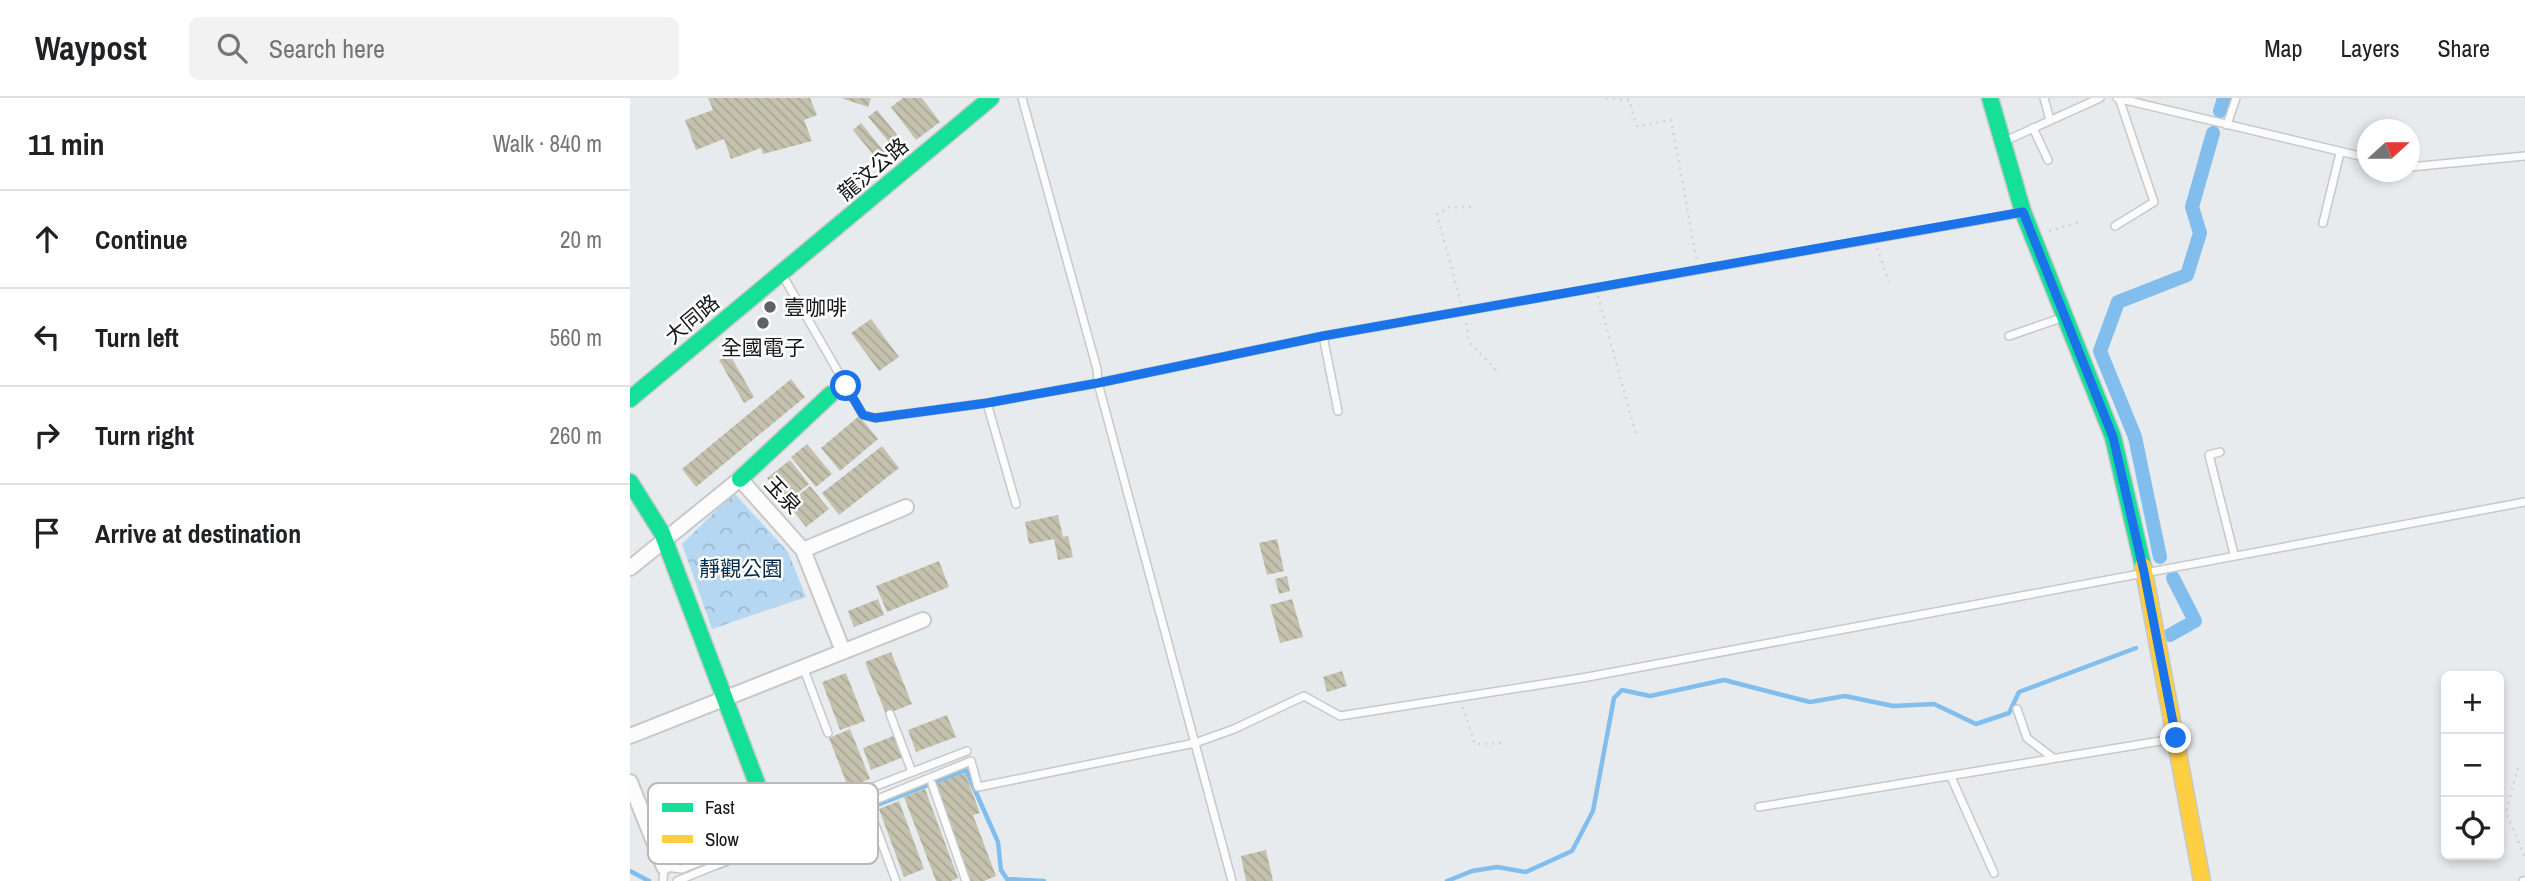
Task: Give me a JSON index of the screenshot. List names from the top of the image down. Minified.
{"streets":{"main road":["龍汶公路","大同路"],"street":["玉泉"]},"crossings":[["龍汶公路","大同路"]],"parks":["靜觀公園"],"places":["壹咖啡","全國電子"],"legend":["Fast","Slow"],"north":"right","page":{"header":"Waypost","search":"Search here","nav":["Map","Layers","Share"],"heading":["11 min","Walk · 840 m"],"list":[["Continue","20 m"],["Turn left","560 m"],["Turn right","260 m"],"Arrive at destination"],"map_buttons":["+","−"]}}
